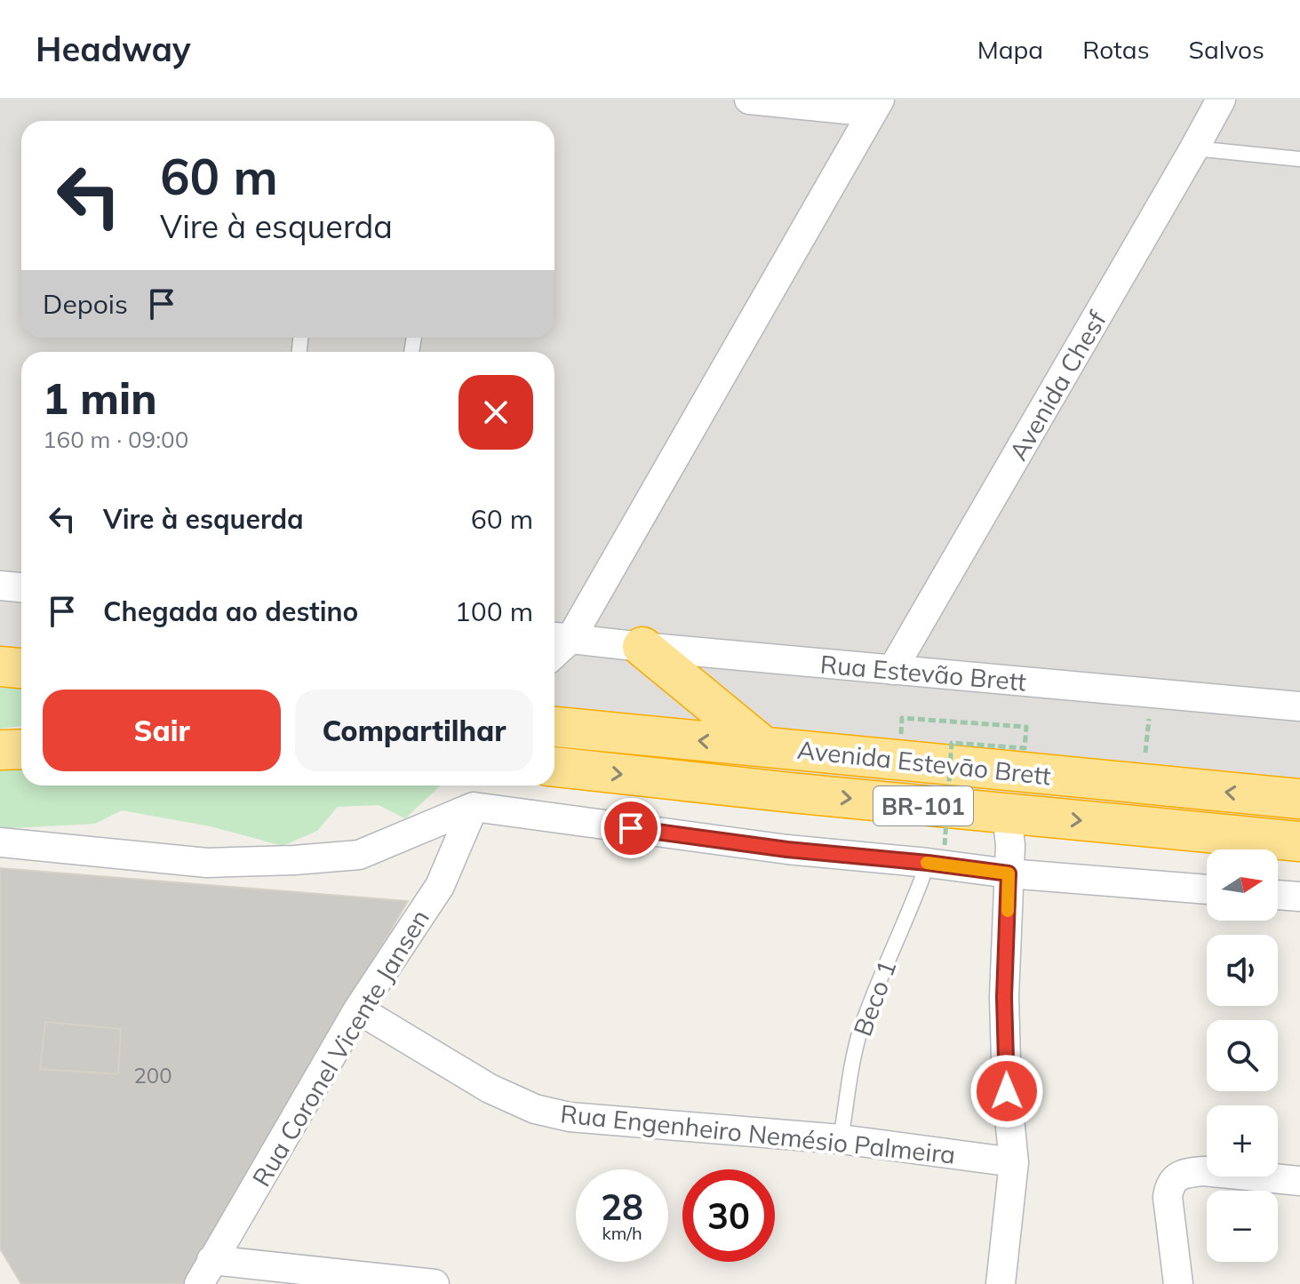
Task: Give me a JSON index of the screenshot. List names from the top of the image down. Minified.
{"streets":{"highway":["Avenida Estevāo Brett","BR-101"],"street":["Avenida Chesf","Rua Estevão Brett","Rua Coronel Vicente Jansen","Rua Engenheiro Nemésio Palmeira"],"lane":["Beco 1"]},"crossings":[["Avenida Chesf","Rua Estevão Brett"],["Beco 1","Rua Engenheiro Nemésio Palmeira"],["Rua Coronel Vicente Jansen","Rua Engenheiro Nemésio Palmeira"]],"house_numbers":["200"],"north":"right","page":{"header":"Headway","nav":["Mapa","Rotas","Salvos"],"turn":["60 m","Vire à esquerda"],"then":"Depois","heading":["1 min","160 m · 09:00"],"list":[{"name":"Vire à esquerda","value":"60 m"},{"name":"Chegada ao destino","value":"100 m"}],"buttons":["Sair","Compartilhar"],"map_buttons":["+","−"],"speed":"28 km/h","limit":"30"}}
